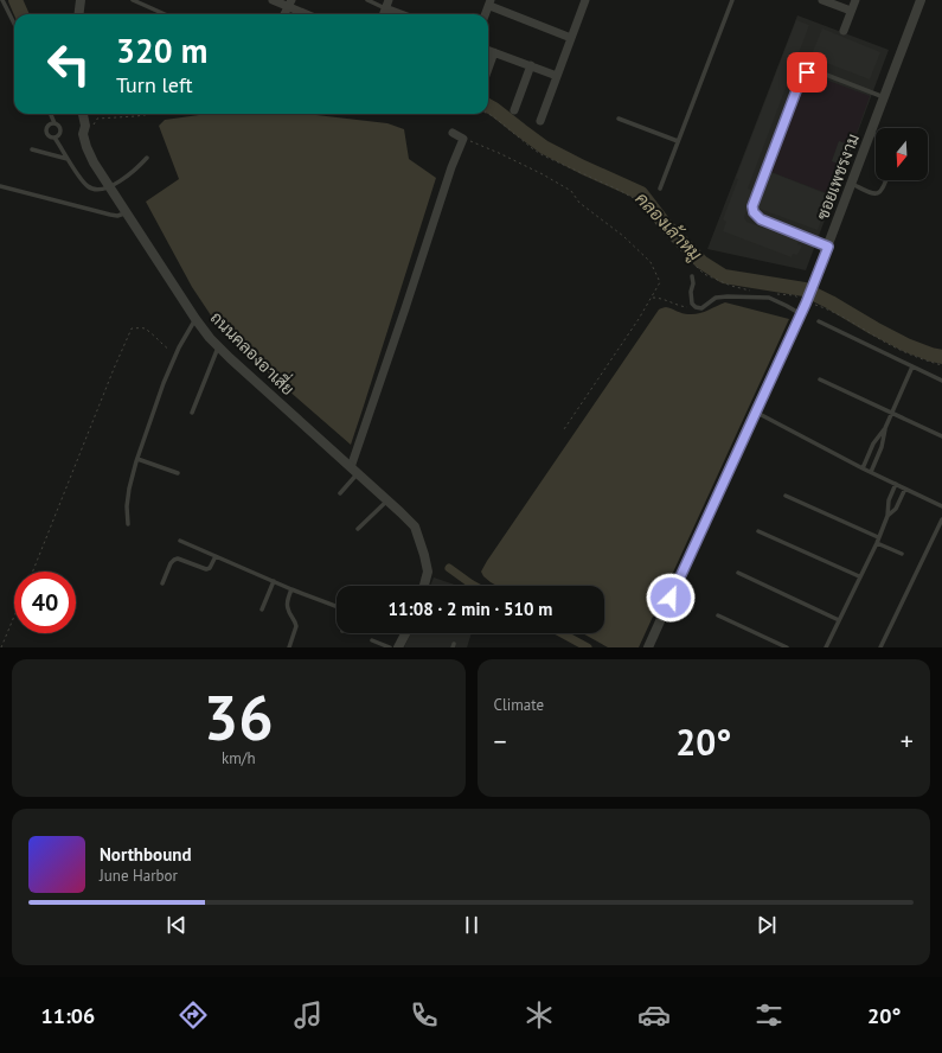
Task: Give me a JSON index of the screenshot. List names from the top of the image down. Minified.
{"streets":{"street":["ซอยเพชรงาม","ถนนคลองอาเสี่ย"]},"water":["คลองเล้าหมู"],"north":"bottom","page":{"turn":["320 m","Turn left"],"limit":"40","trip":"11:08 · 2 min · 510 m","tile":[["36","km/h"],"Climate"],"heat":["−","20°","+"],"song":["Northbound","June Harbor"],"tabs":["11:06","20°"]}}
